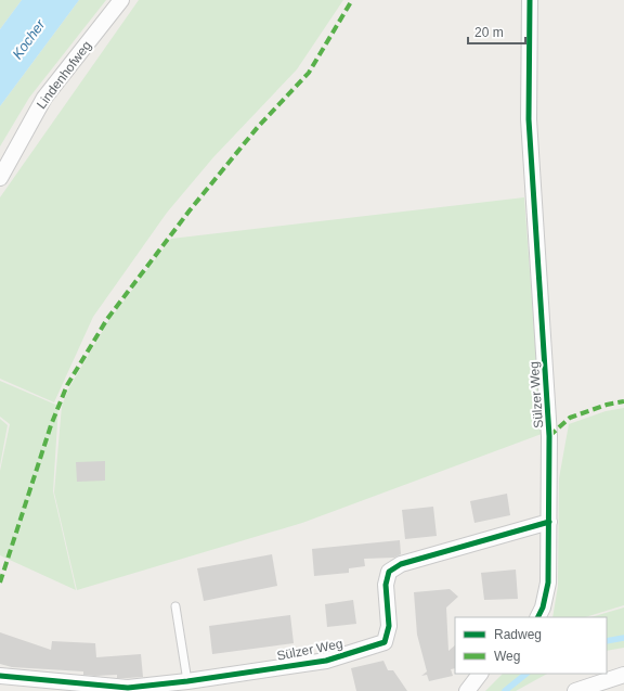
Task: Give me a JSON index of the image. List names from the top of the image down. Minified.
{"streets":{"street":["Lindenhofweg","Sülzer Weg"]},"water":["Kocher"],"legend":["Radweg","Weg"],"scale_bar":"20 m"}
